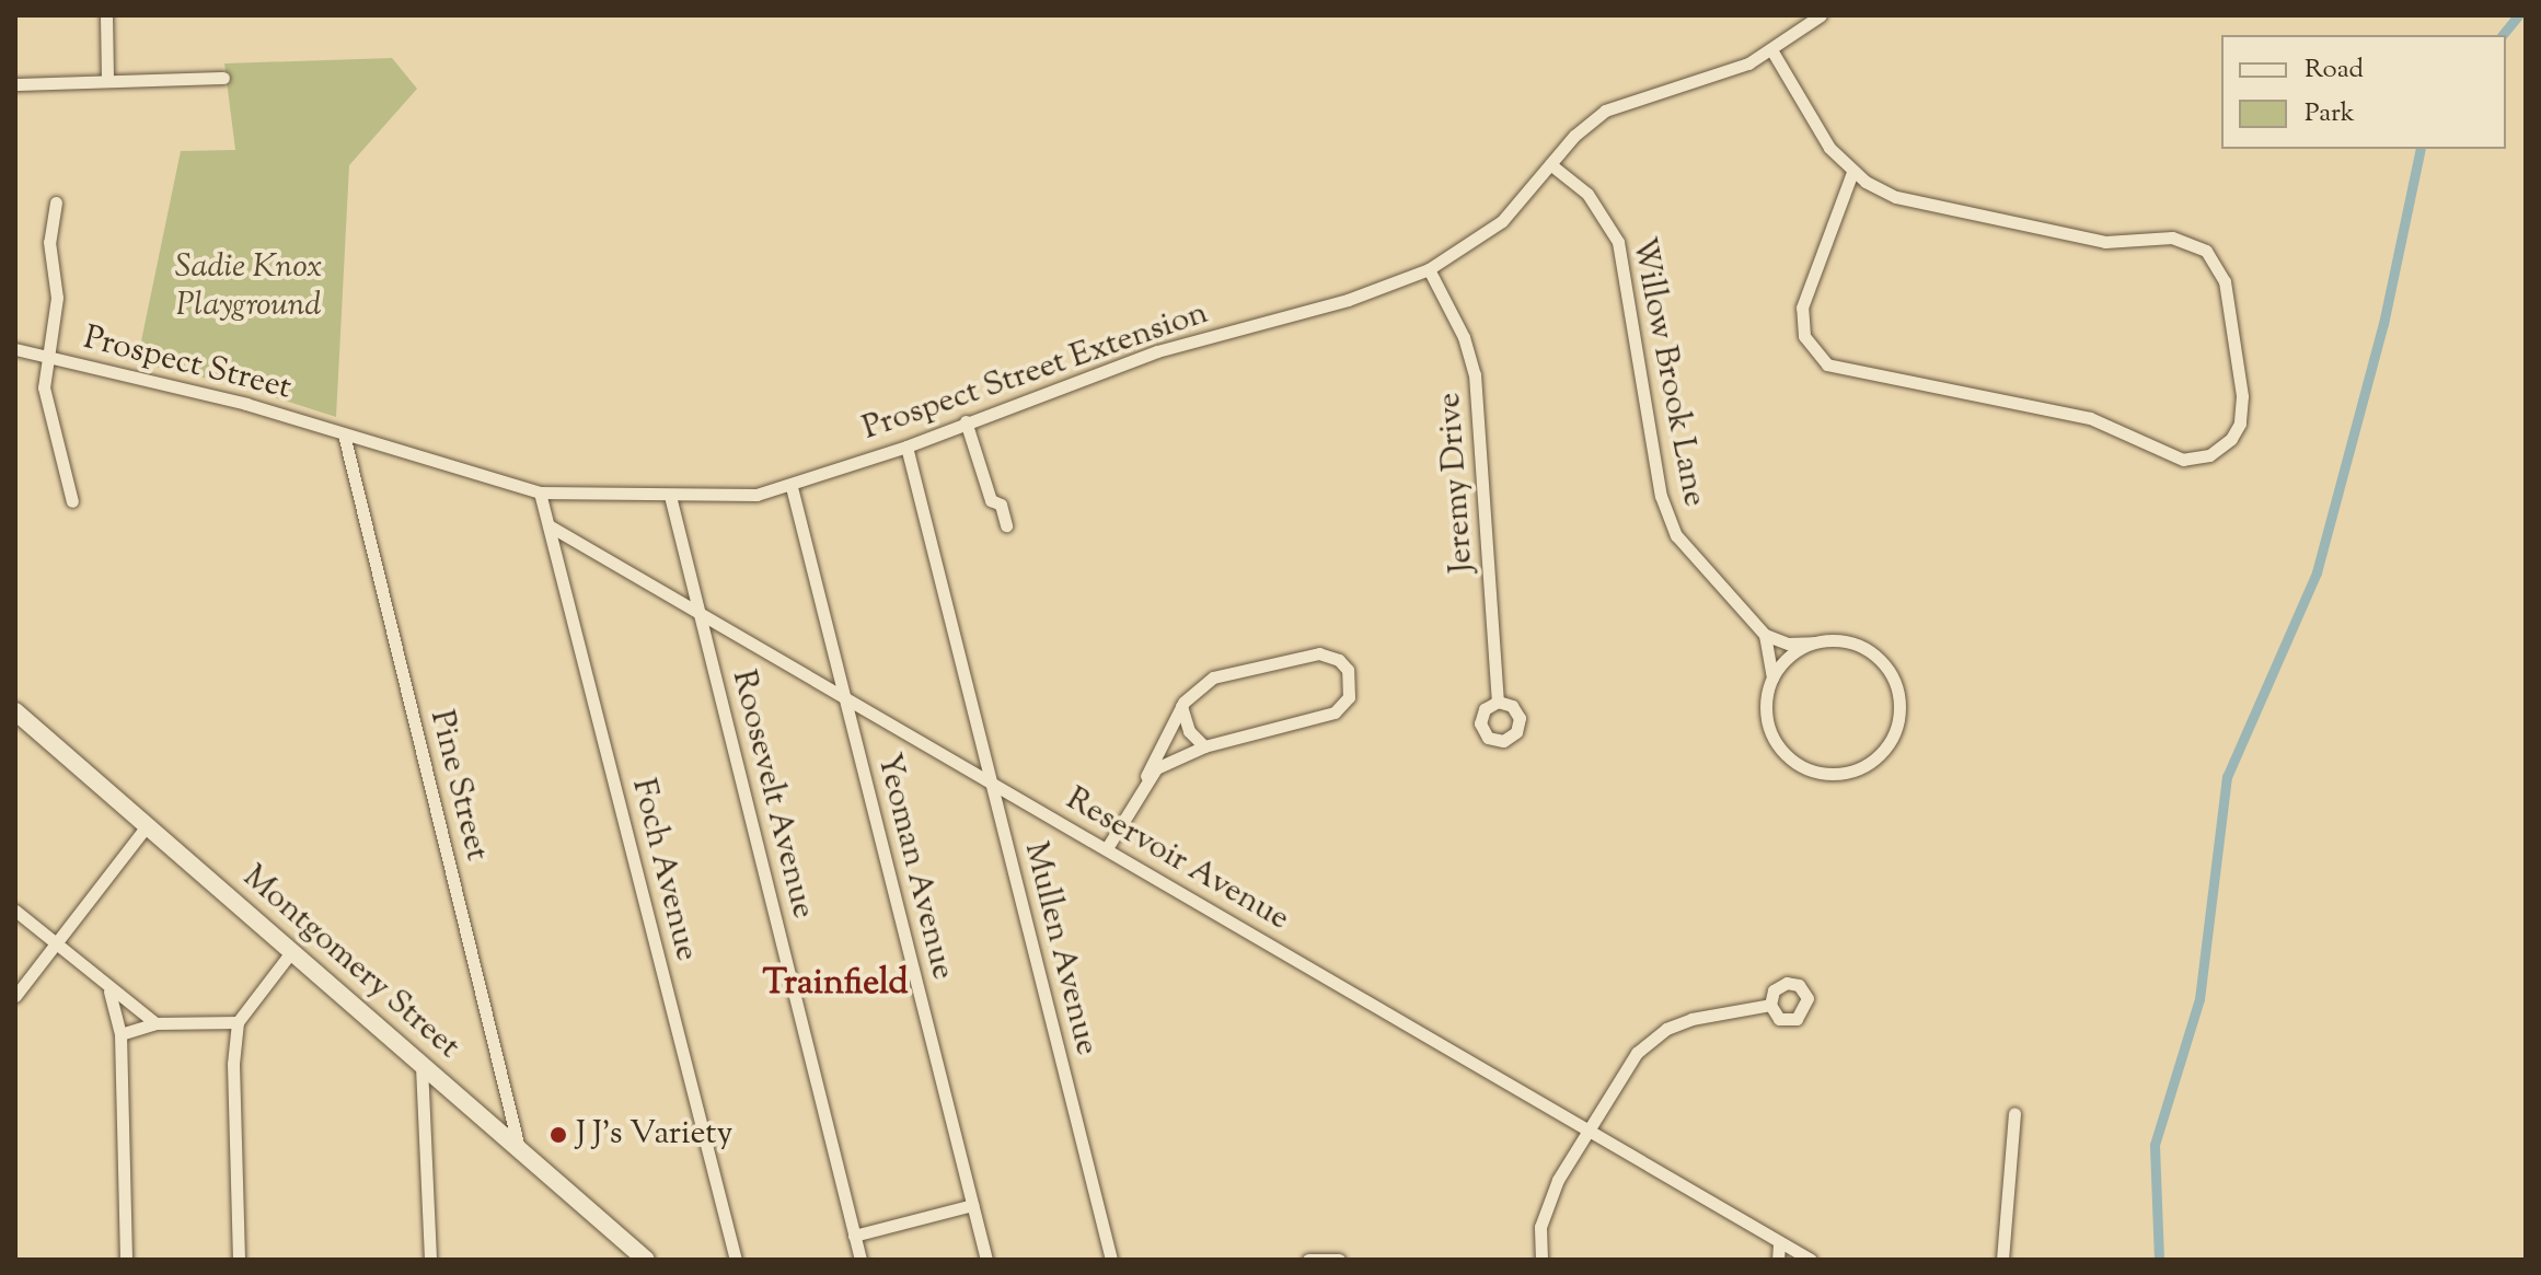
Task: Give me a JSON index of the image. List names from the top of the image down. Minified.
{"streets":{"main road":["Montgomery Street"],"street":["Prospect Street","Prospect Street Extension","Willow Brook Lane","Jeremy Drive","Pine Street","Roosevelt Avenue","Reservoir Avenue","Yeoman Avenue","Foch Avenue","Mullen Avenue"]},"crossings":[["Prospect Street","Prospect Street Extension"],["Prospect Street","Pine Street"],["Prospect Street Extension","Willow Brook Lane"],["Prospect Street Extension","Jeremy Drive"],["Prospect Street Extension","Pine Street"],["Prospect Street Extension","Roosevelt Avenue"],["Prospect Street Extension","Yeoman Avenue"],["Prospect Street Extension","Foch Avenue"],["Prospect Street Extension","Mullen Avenue"],["Pine Street","Montgomery Street"],["Roosevelt Avenue","Reservoir Avenue"],["Reservoir Avenue","Yeoman Avenue"],["Reservoir Avenue","Foch Avenue"],["Reservoir Avenue","Mullen Avenue"]],"districts":["Trainfield"],"parks":["Sadie Knox Playground"],"places":["J J's Variety"],"legend":["Road","Park"]}
